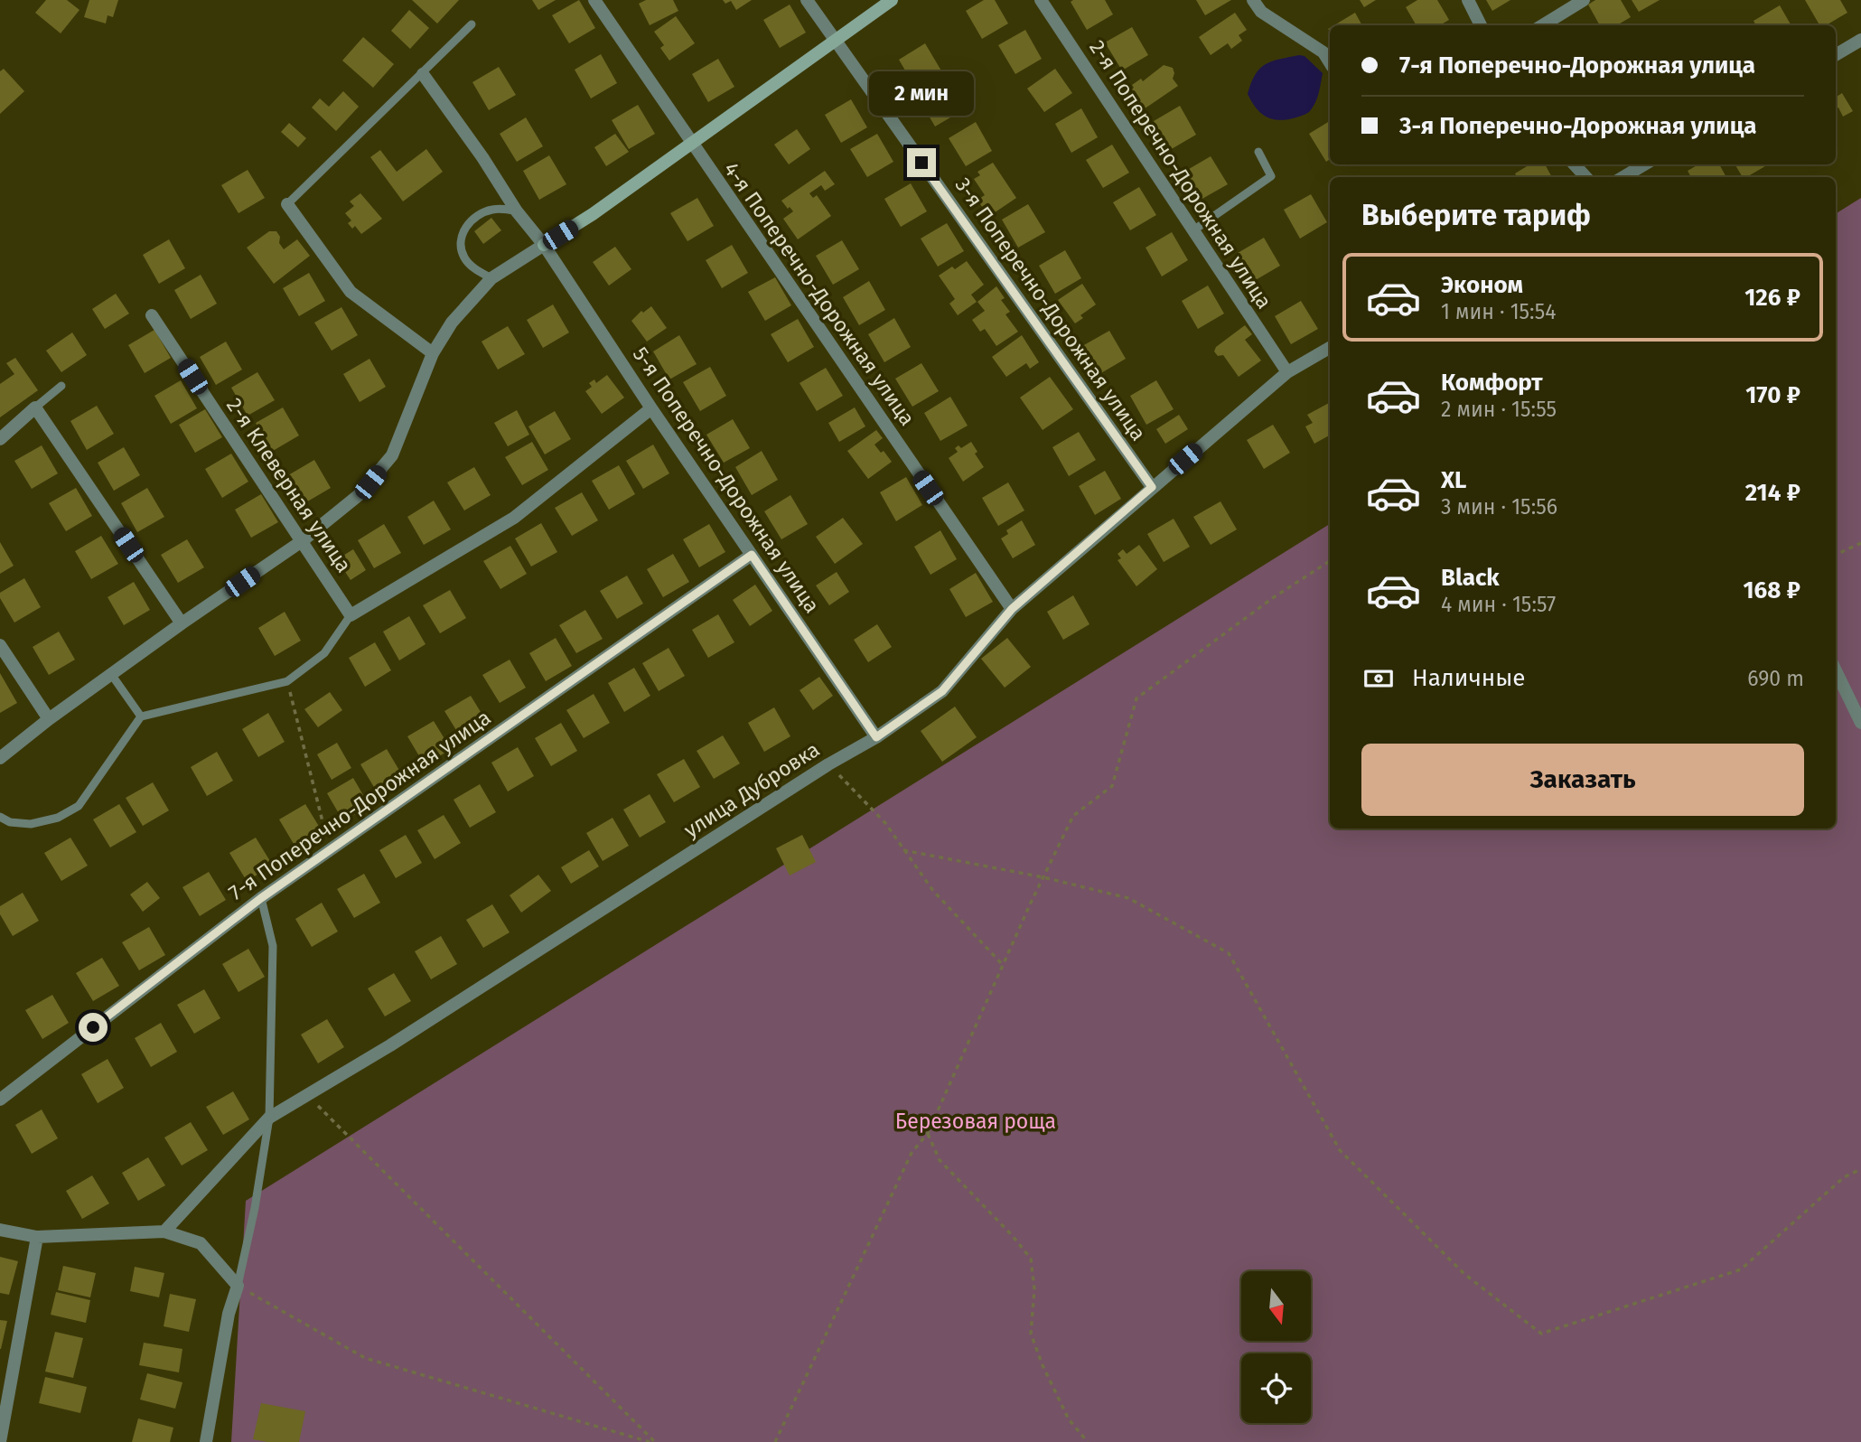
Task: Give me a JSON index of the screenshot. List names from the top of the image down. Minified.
{"streets":{"street":["2-я Поперечно-Дорожная улица","4-я Поперечно-Дорожная улица","3-я Поперечно-Дорожная улица","5-я Поперечно-Дорожная улица","2-я Клеверная улица","улица Дубровка","7-я Поперечно-Дорожная улица"]},"crossings":[["2-я Поперечно-Дорожная улица","улица Дубровка"],["4-я Поперечно-Дорожная улица","улица Дубровка"],["3-я Поперечно-Дорожная улица","улица Дубровка"],["5-я Поперечно-Дорожная улица","улица Дубровка"],["5-я Поперечно-Дорожная улица","7-я Поперечно-Дорожная улица"]],"parks":["Березовая роща"],"north":"bottom","page":{"banner":["7-я Поперечно-Дорожная улица","3-я Поперечно-Дорожная улица"],"bubble":"2 мин","heading":"Выберите тариф","list":[{"name":"Эконом","note":"1 мин · 15:54","value":"126 ₽"},{"name":"Комфорт","note":"2 мин · 15:55","value":"170 ₽"},{"name":"XL","note":"3 мин · 15:56","value":"214 ₽"},{"name":"Black","note":"4 мин · 15:57","value":"168 ₽"}],"pay":["Наличные","690 m"],"buttons":"Заказать"}}
